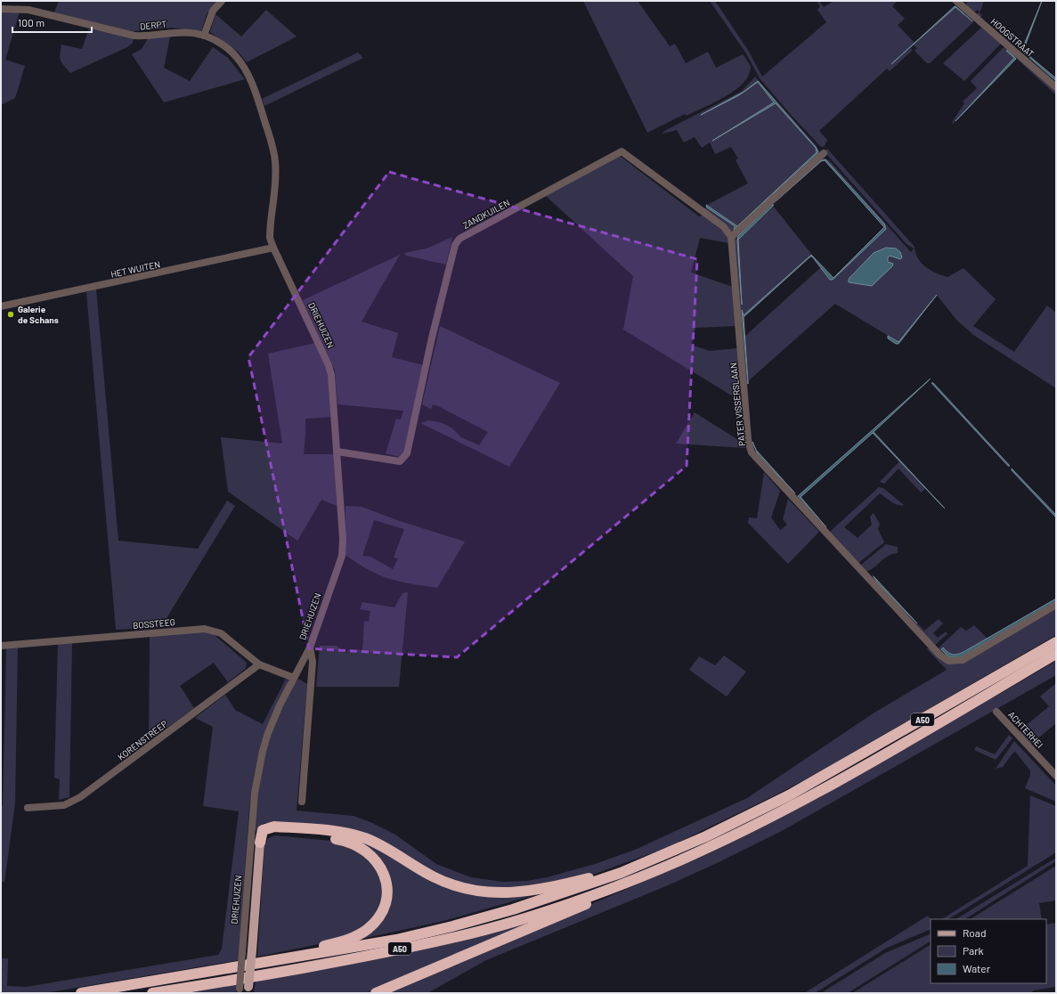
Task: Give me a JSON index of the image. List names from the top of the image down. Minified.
{"streets":{"highway":["A50"],"street":["DERPT","HOOGSTRAAT","ZANDKUILEN","HET WUITEN","DRIEHUIZEN","PATER VISSERSLAAN","BOSSTEEG","ACHTERHEI","KORENSTREEP"]},"crossings":[["DERPT","DRIEHUIZEN"],["ZANDKUILEN","DRIEHUIZEN"],["ZANDKUILEN","PATER VISSERSLAAN"],["HET WUITEN","DRIEHUIZEN"],["DRIEHUIZEN","BOSSTEEG"],["BOSSTEEG","KORENSTREEP"]],"places":["Galerie de Schans"],"legend":["Road","Park","Water"],"scale_bar":"100 m"}
